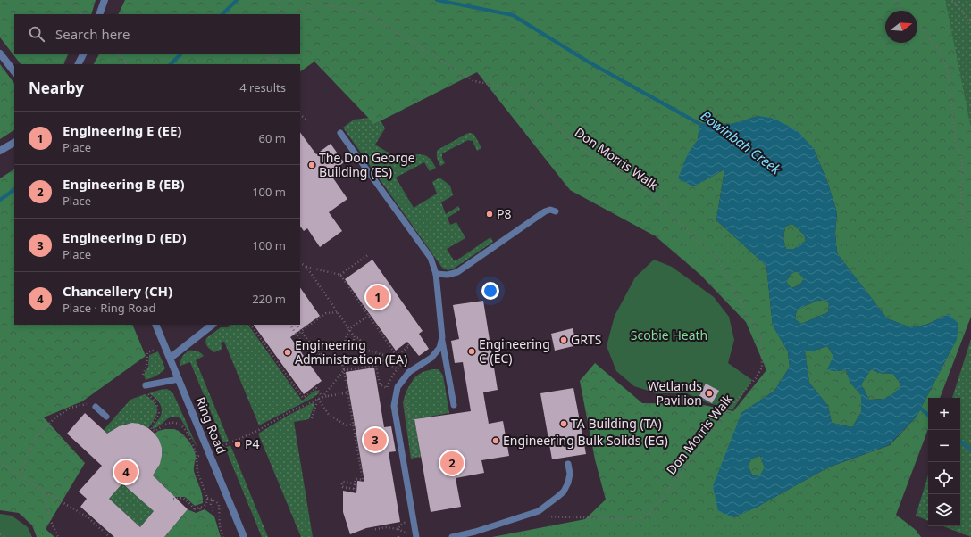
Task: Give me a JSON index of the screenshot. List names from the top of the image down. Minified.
{"streets":{"street":["Ring Road"],"path":["Don Morris Walk"]},"water":["Bowinbah Creek"],"parks":["Scobie Heath"],"places":["The Don George Building (ES)","P8","GRTS","Engineering C (EC)","Engineering Administration (EA)","Wetlands Pavilion","TA Building (TA)","Engineering Bulk Solids (EG)","P4"],"north":"right","page":{"search":"Search here","heading":["Nearby","4 results"],"list":[{"mark":"1","name":"Engineering E (EE)","note":"Place","value":"60 m"},{"mark":"2","name":"Engineering B (EB)","note":"Place","value":"100 m"},{"mark":"3","name":"Engineering D (ED)","note":"Place","value":"100 m"},{"mark":"4","name":"Chancellery (CH)","note":"Place · Ring Road","value":"220 m"}],"pins":["1","3","2","4"],"map_buttons":["+","−"]}}
